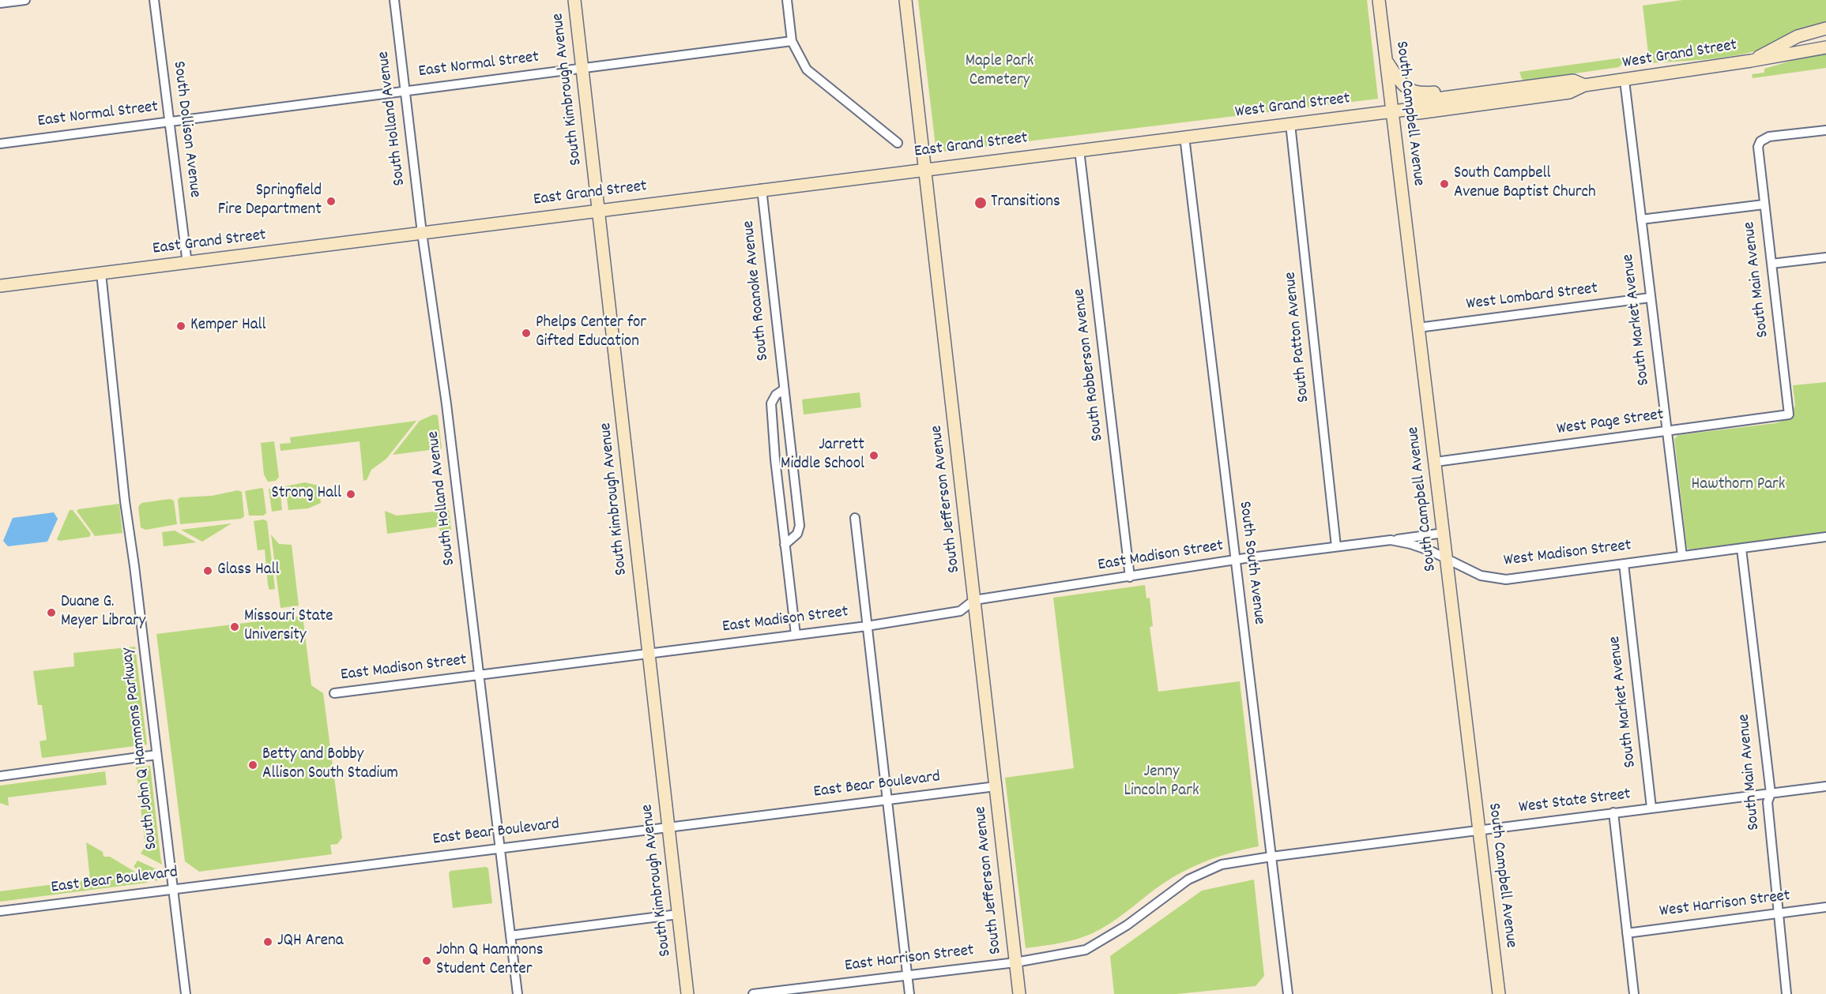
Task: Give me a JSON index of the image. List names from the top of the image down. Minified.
{"streets":{"main road":["West Grand Street","South Kimbrough Avenue","South Campbell Avenue","East Grand Street","South Jefferson Avenue"],"street":["East Normal Street","South Holland Avenue","South Dollison Avenue","South Main Avenue","South Roanoke Avenue","West Lombard Street","South Market Avenue","South Patton Avenue","South Robberson Avenue","West Page Street","West Madison Street","East Madison Street","South South Avenue","South John Q Hammons Parkway","East Bear Boulevard","West State Street","West Harrison Street","East Harrison Street"]},"crossings":[["West Grand Street","South Campbell Avenue"],["West Grand Street","East Grand Street"],["West Grand Street","South Market Avenue"],["West Grand Street","South Patton Avenue"],["West Grand Street","South South Avenue"],["East Normal Street","South Kimbrough Avenue"],["East Normal Street","South Holland Avenue"],["East Normal Street","South Dollison Avenue"],["South Kimbrough Avenue","East Grand Street"],["South Kimbrough Avenue","East Madison Street"],["South Kimbrough Avenue","East Bear Boulevard"],["South Campbell Avenue","West Lombard Street"],["South Campbell Avenue","West Page Street"],["South Campbell Avenue","West Madison Street"],["South Campbell Avenue","West State Street"],["South Holland Avenue","East Grand Street"],["South Holland Avenue","East Madison Street"],["South Holland Avenue","East Bear Boulevard"],["South Dollison Avenue","East Grand Street"],["East Grand Street","South Roanoke Avenue"],["East Grand Street","South Robberson Avenue"],["East Grand Street","South Jefferson Avenue"],["East Grand Street","South South Avenue"],["East Grand Street","South John Q Hammons Parkway"],["South Main Avenue","West Page Street"],["South Main Avenue","West Madison Street"],["South Main Avenue","West State Street"],["South Main Avenue","West Harrison Street"],["West Lombard Street","South Market Avenue"],["South Market Avenue","West Page Street"],["South Market Avenue","West Madison Street"],["South Market Avenue","West State Street"],["South Patton Avenue","West Madison Street"],["South Robberson Avenue","East Madison Street"],["South Jefferson Avenue","East Madison Street"],["South Jefferson Avenue","East Bear Boulevard"],["South Jefferson Avenue","East Harrison Street"],["West Madison Street","East Madison Street"],["West Madison Street","South South Avenue"],["East Madison Street","South South Avenue"],["South South Avenue","West State Street"],["South South Avenue","East Harrison Street"],["South John Q Hammons Parkway","East Bear Boulevard"],["West State Street","East Harrison Street"]],"parks":["Maple Park Cemetery","Hawthorn Park","Jenny Lincoln Park"],"places":["South Campbell Avenue Baptist Church","Springfield Fire Department","Transitions","Kemper Hall","Phelps Center for Gifted Education","Jarrett Middle School","Strong Hall","Glass Hall","Duane G. Meyer Library","Missouri State University","Betty and Bobby Allison South Stadium","JQH Arena","John Q Hammons Student Center"]}
